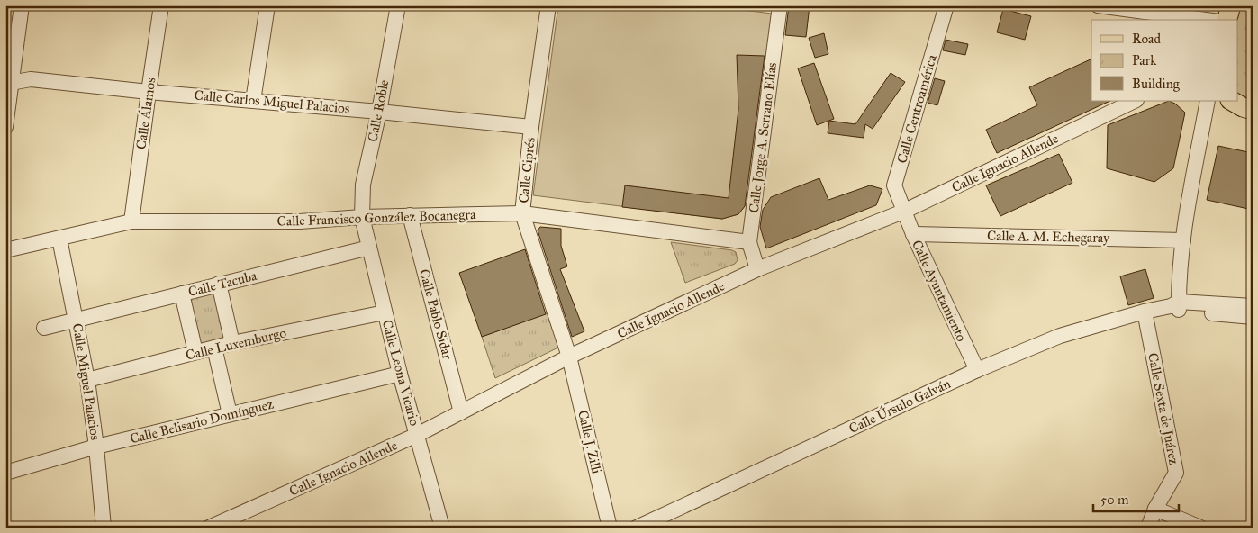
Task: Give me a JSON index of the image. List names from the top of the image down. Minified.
{"streets":{"street":["Calle Carlos Miguel Palacios","Calle Centroamérica","Calle Roble","Calle Álamos","Calle Jorge A. Serrano Elías","Calle Ignacio Allende","Calle Ciprés","Calle Francisco González Bocanegra","Calle A. M. Echegaray","Calle Tacuba","Calle Ayuntamiento","Calle Pablo Sidar","Calle Luxemburgo","Calle Leona Vicario","Calle Miguel Palacios","Calle Úrsulo Galván","Calle Sexta de Juárez","Calle Belisario Domínguez","Calle J. Zilli"]},"crossings":[["Calle Carlos Miguel Palacios","Calle Roble"],["Calle Carlos Miguel Palacios","Calle Álamos"],["Calle Carlos Miguel Palacios","Calle Ciprés"],["Calle Centroamérica","Calle Ignacio Allende"],["Calle Centroamérica","Calle Ayuntamiento"],["Calle Roble","Calle Francisco González Bocanegra"],["Calle Roble","Calle Leona Vicario"],["Calle Álamos","Calle Francisco González Bocanegra"],["Calle Jorge A. Serrano Elías","Calle Ignacio Allende"],["Calle Jorge A. Serrano Elías","Calle Francisco González Bocanegra"],["Calle Ignacio Allende","Calle Ciprés"],["Calle Ignacio Allende","Calle Ayuntamiento"],["Calle Ignacio Allende","Calle Pablo Sidar"],["Calle Ignacio Allende","Calle Leona Vicario"],["Calle Ignacio Allende","Calle J. Zilli"],["Calle Ciprés","Calle Francisco González Bocanegra"],["Calle Ciprés","Calle J. Zilli"],["Calle Francisco González Bocanegra","Calle Pablo Sidar"],["Calle Francisco González Bocanegra","Calle Leona Vicario"],["Calle Francisco González Bocanegra","Calle Miguel Palacios"],["Calle A. M. Echegaray","Calle Ayuntamiento"],["Calle Tacuba","Calle Leona Vicario"],["Calle Tacuba","Calle Miguel Palacios"],["Calle Ayuntamiento","Calle Úrsulo Galván"],["Calle Luxemburgo","Calle Leona Vicario"],["Calle Luxemburgo","Calle Miguel Palacios"],["Calle Leona Vicario","Calle Belisario Domínguez"],["Calle Miguel Palacios","Calle Belisario Domínguez"],["Calle Úrsulo Galván","Calle Sexta de Juárez"]],"legend":["Road","Park","Building"],"scale_bar":"50 m"}
